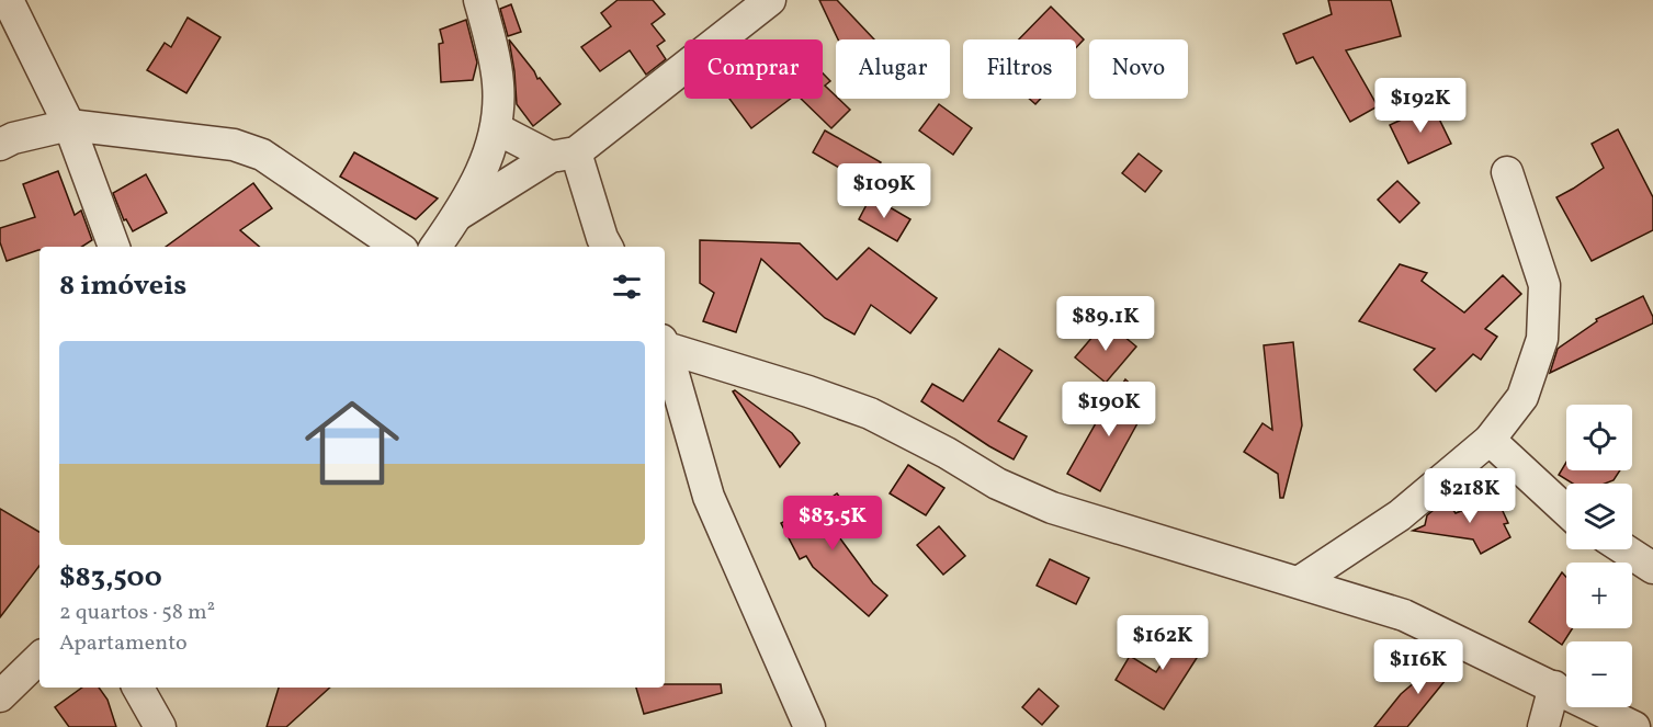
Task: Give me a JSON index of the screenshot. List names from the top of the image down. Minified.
{"page":{"chip":["Comprar","Alugar","Filtros","Novo"],"price":["$192K","$109K","$89.1K","$190K","$218K","$83.5K","$162K","$116K"],"heading":"8 imóveis","list":[{"name":"$83,500","note":"2 quartos · 58 m² · Apartamento"}],"map_buttons":["+","−"]}}
